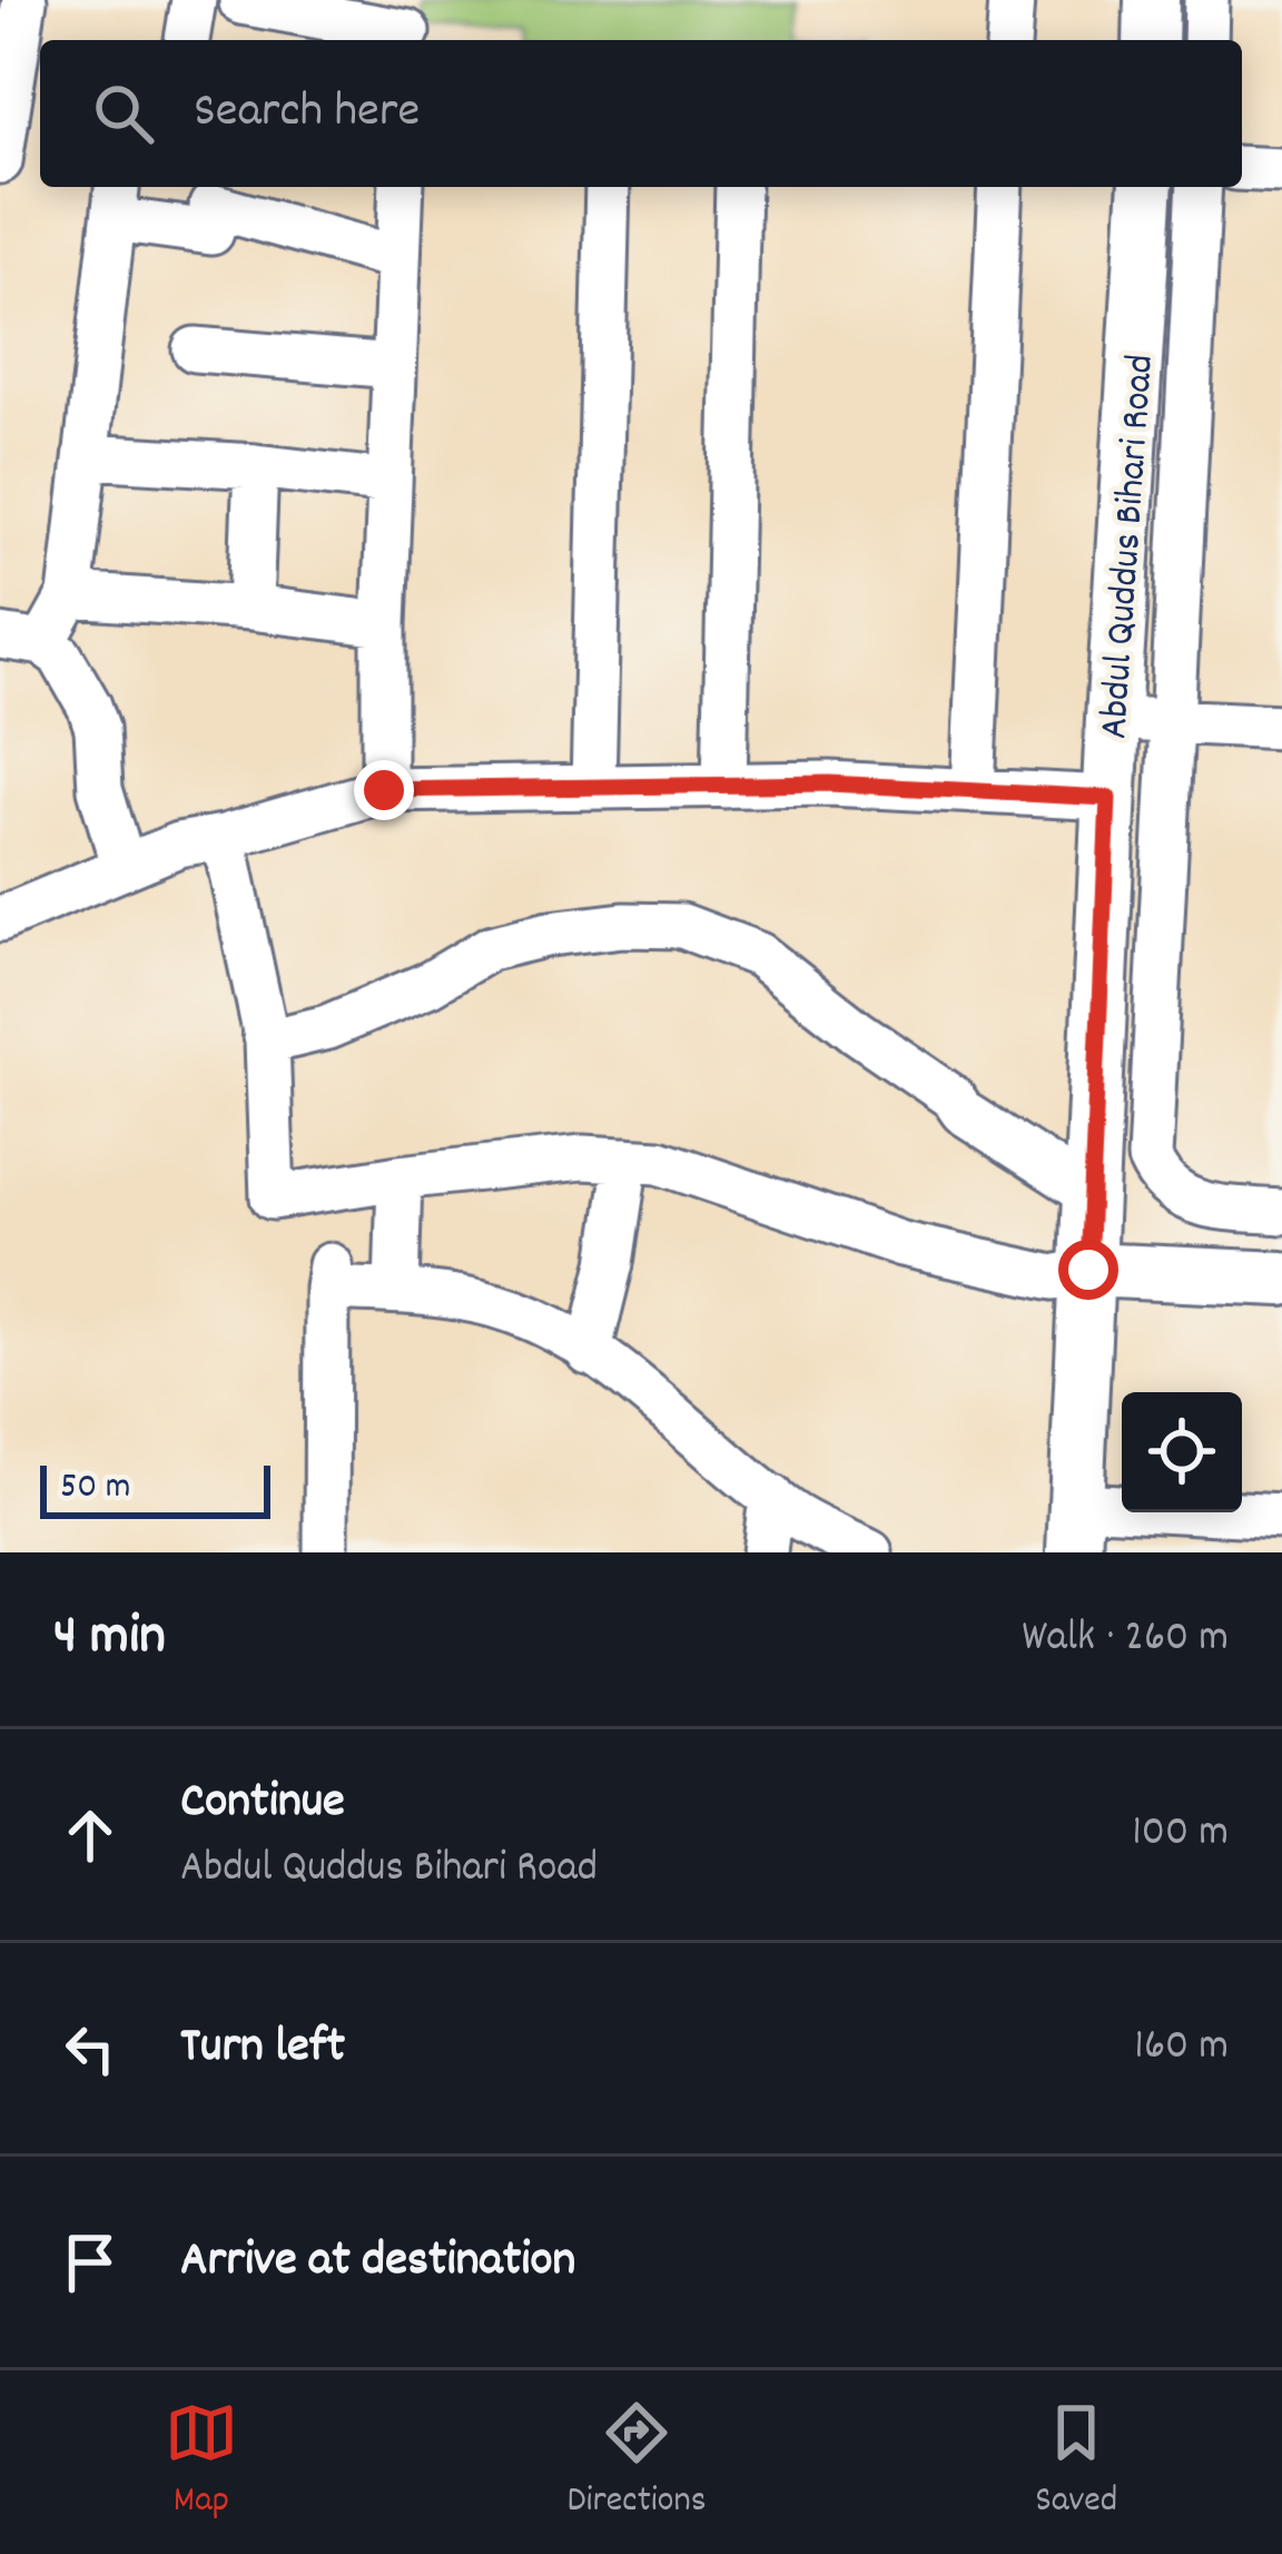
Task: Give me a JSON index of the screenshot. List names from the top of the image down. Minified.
{"streets":{"main road":["Abdul Quddus Bihari Road"]},"scale_bar":"50 m","page":{"search":"Search here","scale":"50 m","heading":["4 min","Walk · 260 m"],"list":[["Continue","Abdul Quddus Bihari Road","100 m"],["Turn left","160 m"],"Arrive at destination"],"nav":["Map","Directions","Saved"]}}
